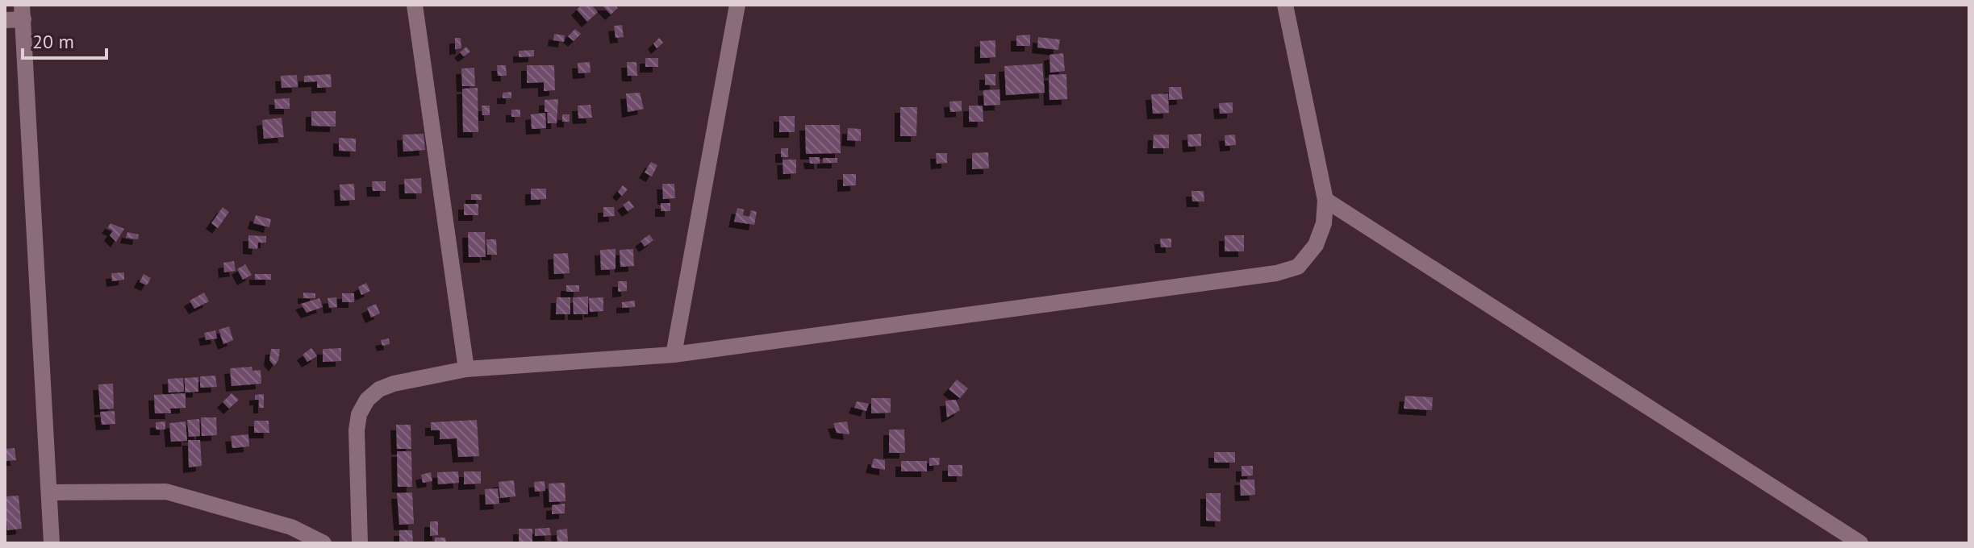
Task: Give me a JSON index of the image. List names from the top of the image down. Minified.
{"scale_bar":"20 m"}
